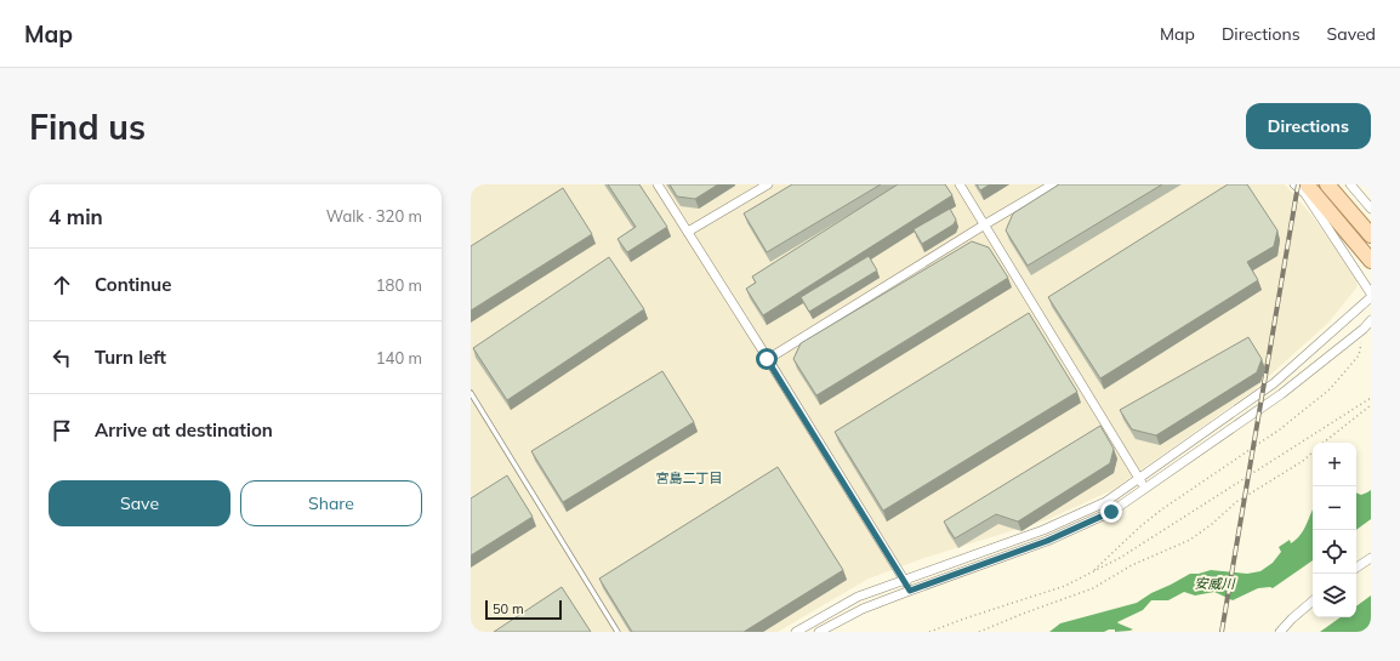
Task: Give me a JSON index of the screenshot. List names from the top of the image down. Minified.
{"districts":["宮島二丁目"],"water":["安威川"],"scale_bar":"50 m","page":{"header":"Map","nav":["Map","Directions","Saved"],"buttons":["Directions",["Save","Share"]],"title":"Find us","heading":["4 min","Walk · 320 m"],"list":[["Continue","180 m"],["Turn left","140 m"],"Arrive at destination"],"map_buttons":["+","−"],"scale":"50 m"}}
